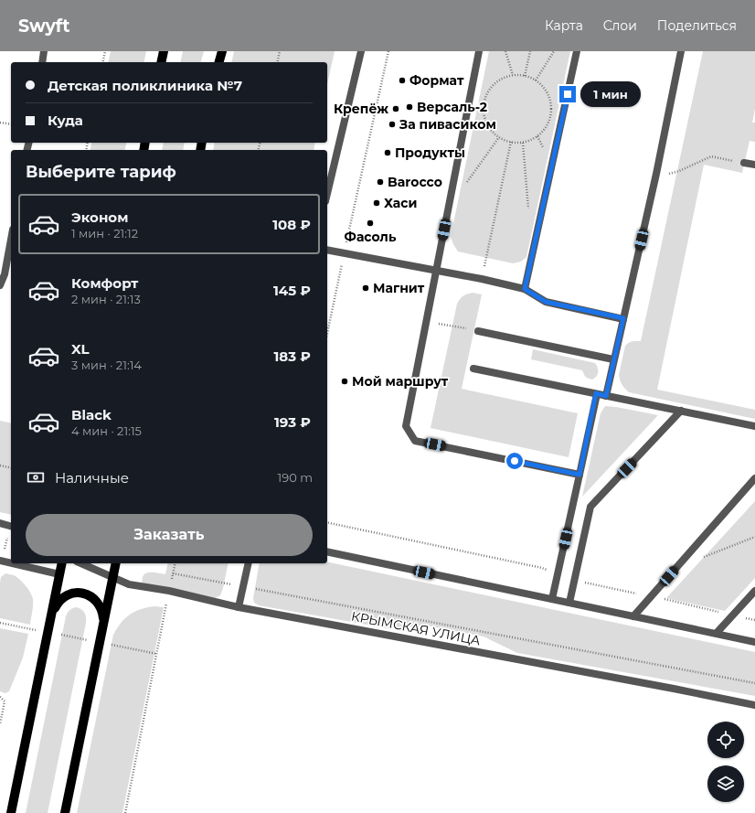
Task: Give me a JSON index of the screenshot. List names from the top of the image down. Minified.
{"streets":{"street":["КРЫМСКАЯ УЛИЦА"]},"places":["Формат","Версаль-2","Крепёж","За пивасиком","Продукты","Barocco","Хаси","Фасоль","Магнит","Мой маршрут"],"page":{"header":"Swyft","nav":["Карта","Слои","Поделиться"],"banner":["Детская поликлиника №7","Куда"],"bubble":"1 мин","heading":"Выберите тариф","list":[{"name":"Эконом","note":"1 мин · 21:12","value":"108 ₽"},{"name":"Комфорт","note":"2 мин · 21:13","value":"145 ₽"},{"name":"XL","note":"3 мин · 21:14","value":"183 ₽"},{"name":"Black","note":"4 мин · 21:15","value":"193 ₽"}],"pay":["Наличные","190 m"],"buttons":"Заказать"}}
